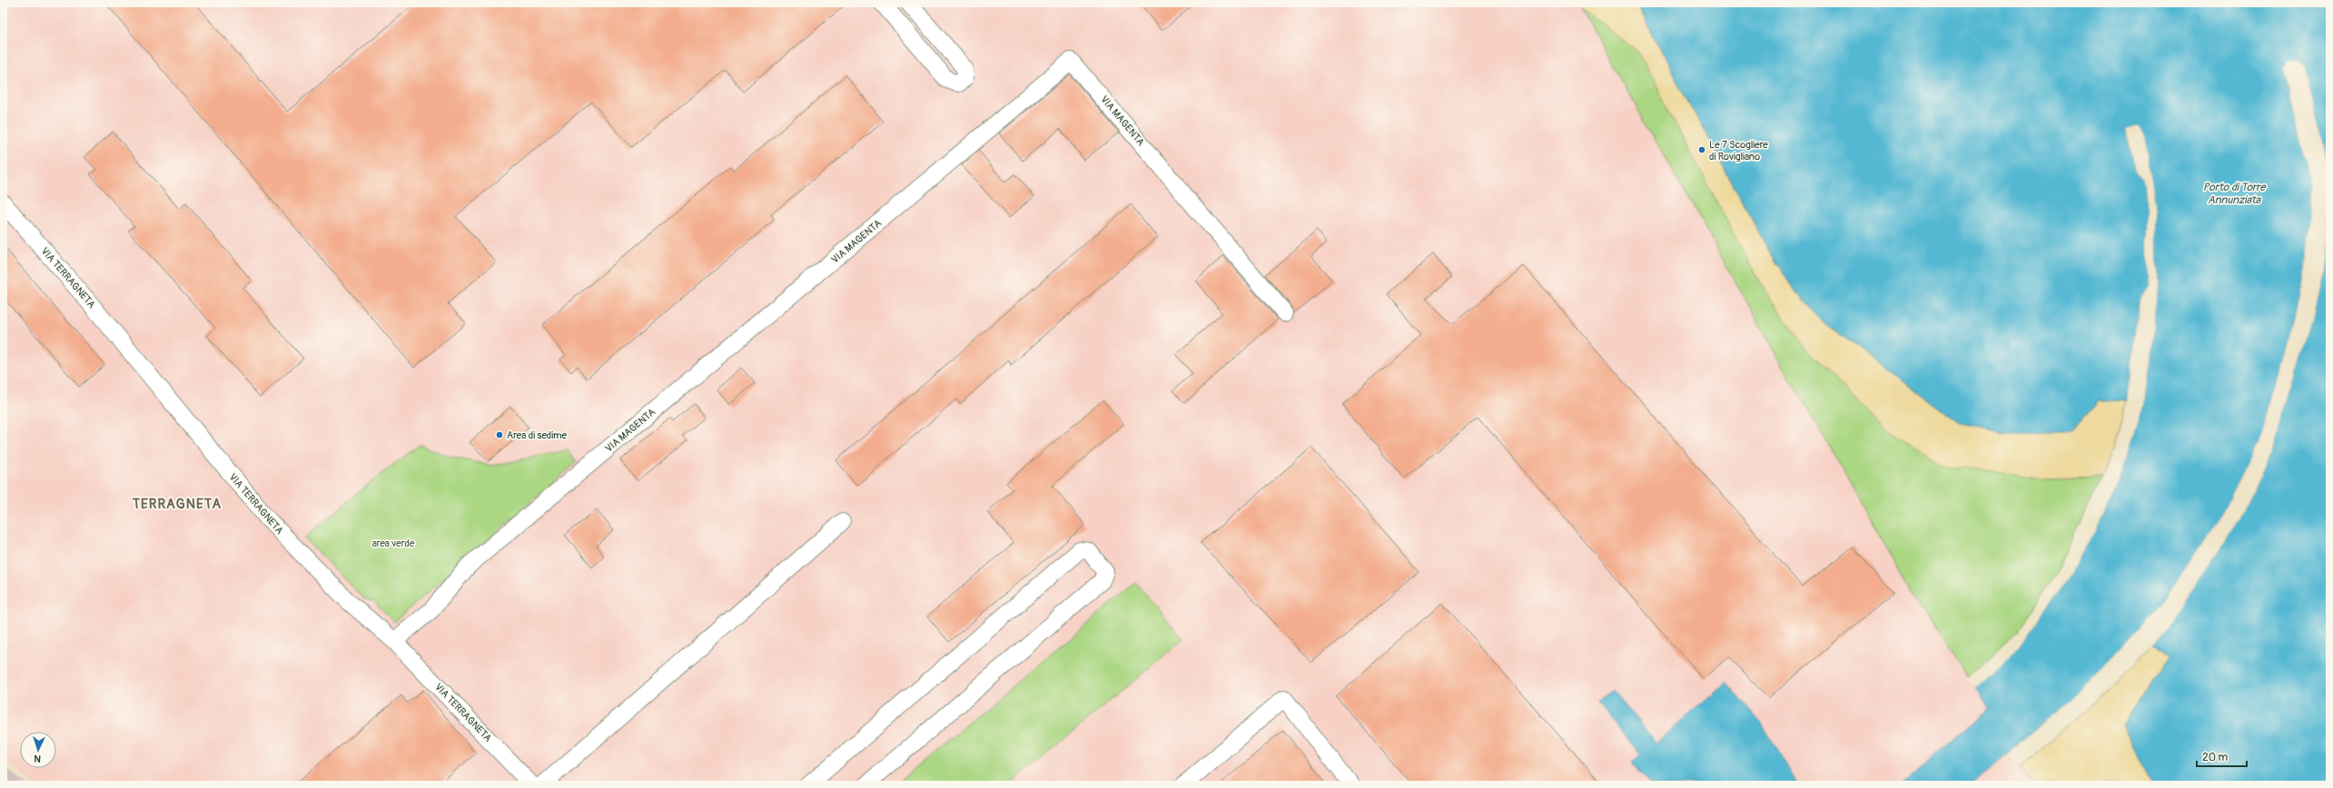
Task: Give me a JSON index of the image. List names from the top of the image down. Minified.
{"streets":{"street":["VIA MAGENTA","VIA TERRAGNETA"]},"crossings":[["VIA MAGENTA","VIA TERRAGNETA"]],"districts":["TERRAGNETA"],"water":["Porto di Torre Annunziata"],"parks":["area verde"],"places":["Le 7 Scogliere di Rovigliano","Area di sedime"],"scale_bar":"20 m","north":"bottom"}
